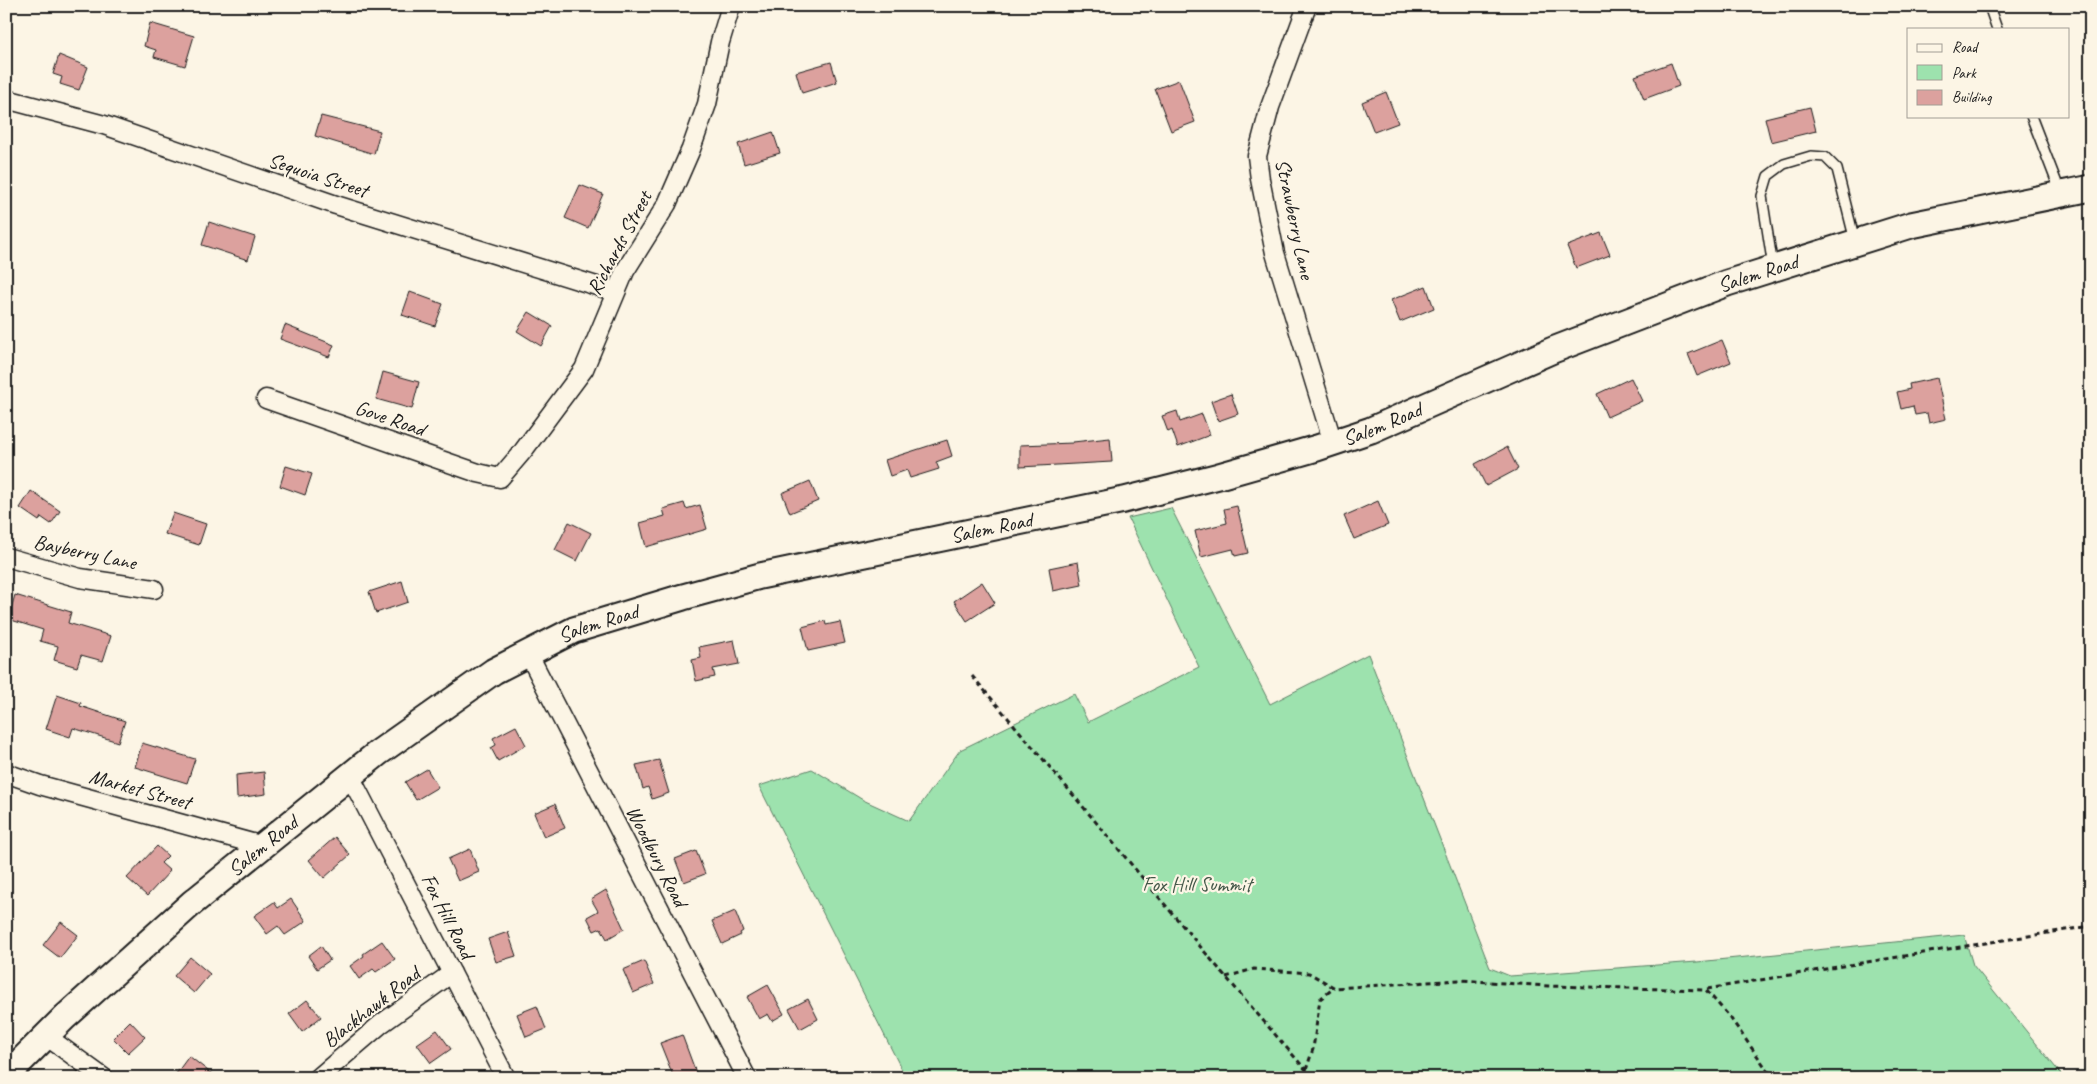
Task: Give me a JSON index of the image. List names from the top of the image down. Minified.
{"streets":{"main road":["Salem Road"],"street":["Sequoia Street","Strawberry Lane","Richards Street","Gove Road","Bayberry Lane","Market Street","Woodbury Road","Fox Hill Road","Blackhawk Road"]},"crossings":[["Sequoia Street","Richards Street"],["Strawberry Lane","Salem Road"],["Richards Street","Gove Road"],["Salem Road","Market Street"],["Salem Road","Woodbury Road"],["Salem Road","Fox Hill Road"],["Fox Hill Road","Blackhawk Road"]],"parks":["Fox Hill Summit"],"legend":["Road","Park","Building"]}
